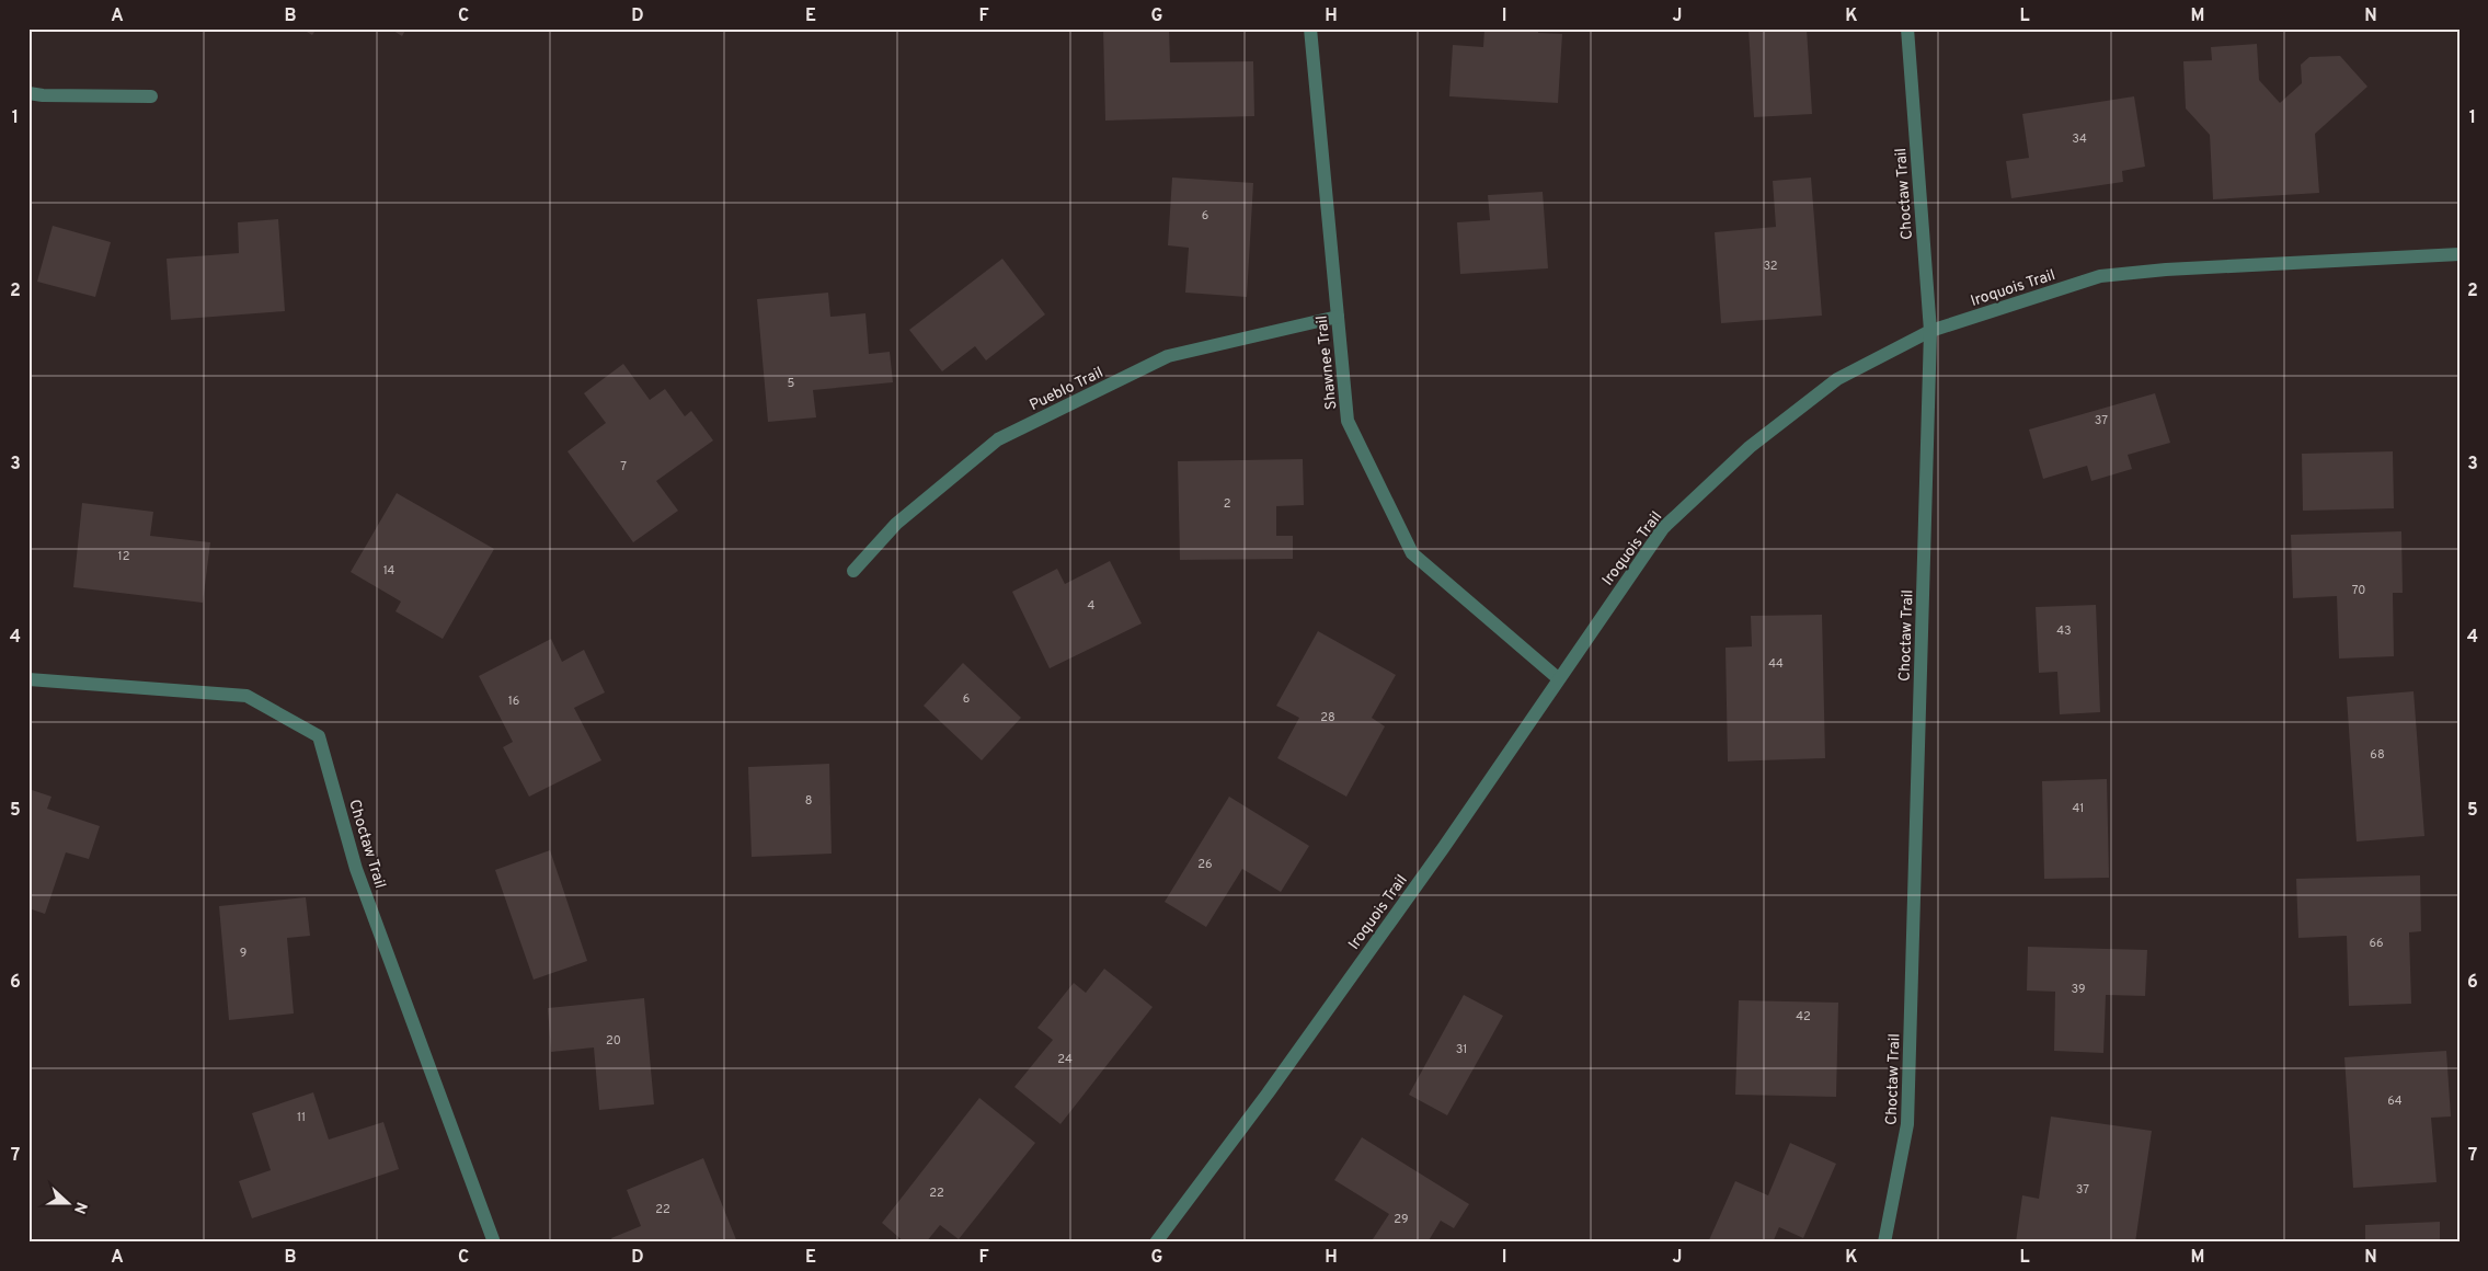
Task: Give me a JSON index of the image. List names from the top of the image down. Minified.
{"streets":{"street":["Choctaw Trail","Iroquois Trail","Shawnee Trail","Pueblo Trail"]},"crossings":[["Choctaw Trail","Iroquois Trail"],["Iroquois Trail","Shawnee Trail"],["Shawnee Trail","Pueblo Trail"]],"house_numbers":["34","6","32","5","37","7","2","12","14","70","4","43","44","6","16","28","68","8","41","26","66","9","39","42","20","31","24","64","11","37","22","22","29"],"north":"right","grid":{"columns":["A","B","C","D","E","F","G","H","I","J","K","L","M","N"],"rows":["1","2","3","4","5","6","7"]}}
